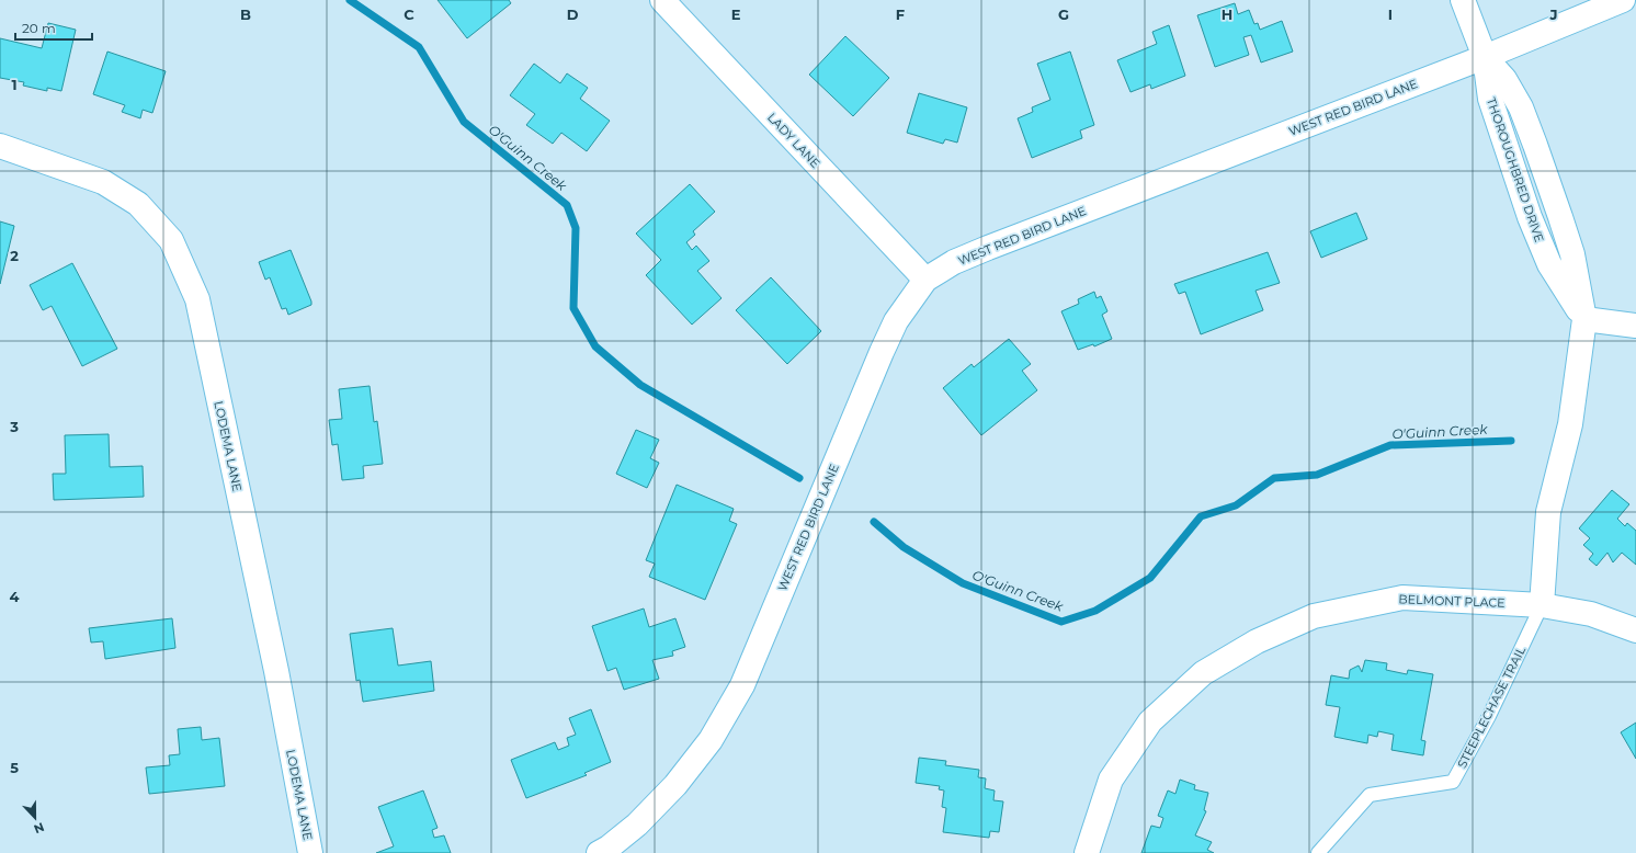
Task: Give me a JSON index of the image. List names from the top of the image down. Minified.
{"streets":{"street":["WEST RED BIRD LANE","LADY LANE","THOROUGHBRED DRIVE","LODEMA LANE","BELMONT PLACE"],"lane":["STEEPLECHASE TRAIL"]},"crossings":[["WEST RED BIRD LANE","LADY LANE"],["WEST RED BIRD LANE","THOROUGHBRED DRIVE"],["THOROUGHBRED DRIVE","BELMONT PLACE"],["THOROUGHBRED DRIVE","STEEPLECHASE TRAIL"],["BELMONT PLACE","STEEPLECHASE TRAIL"]],"water":["O'Guinn Creek"],"scale_bar":"20 m","north":"bottom","grid":{"columns":["B","C","D","E","F","G","H","I","J"],"rows":["1","2","3","4","5"]}}
